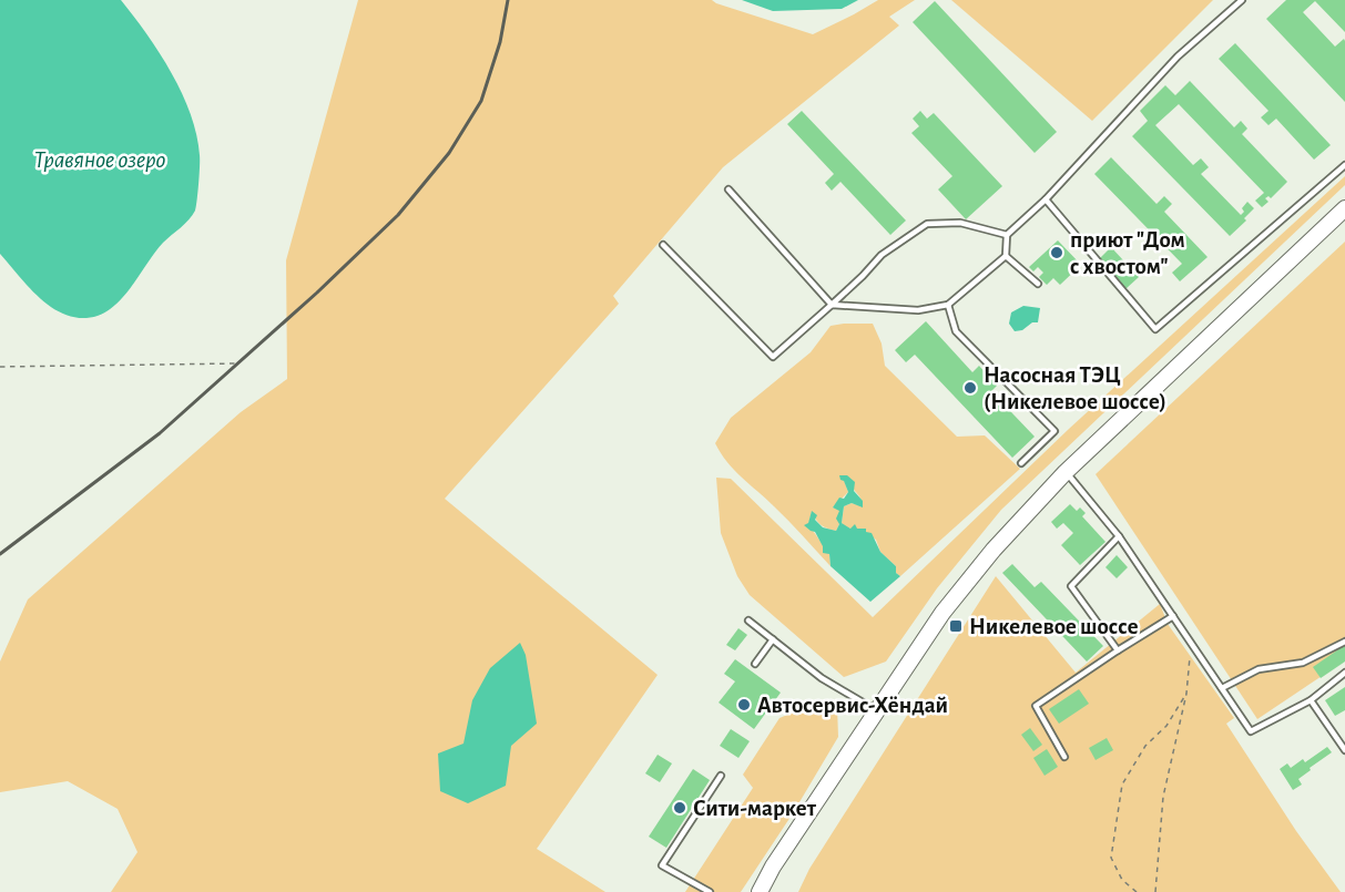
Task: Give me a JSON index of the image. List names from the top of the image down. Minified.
{"water":["Травяное озеро"],"places":{"other":["приют \"Дом с хвостом\"","Насосная ТЭЦ (Никелевое шоссе)","Автосервис-Хёндай","Сити-маркет"],"transit":["Никелевое шоссе"]}}
